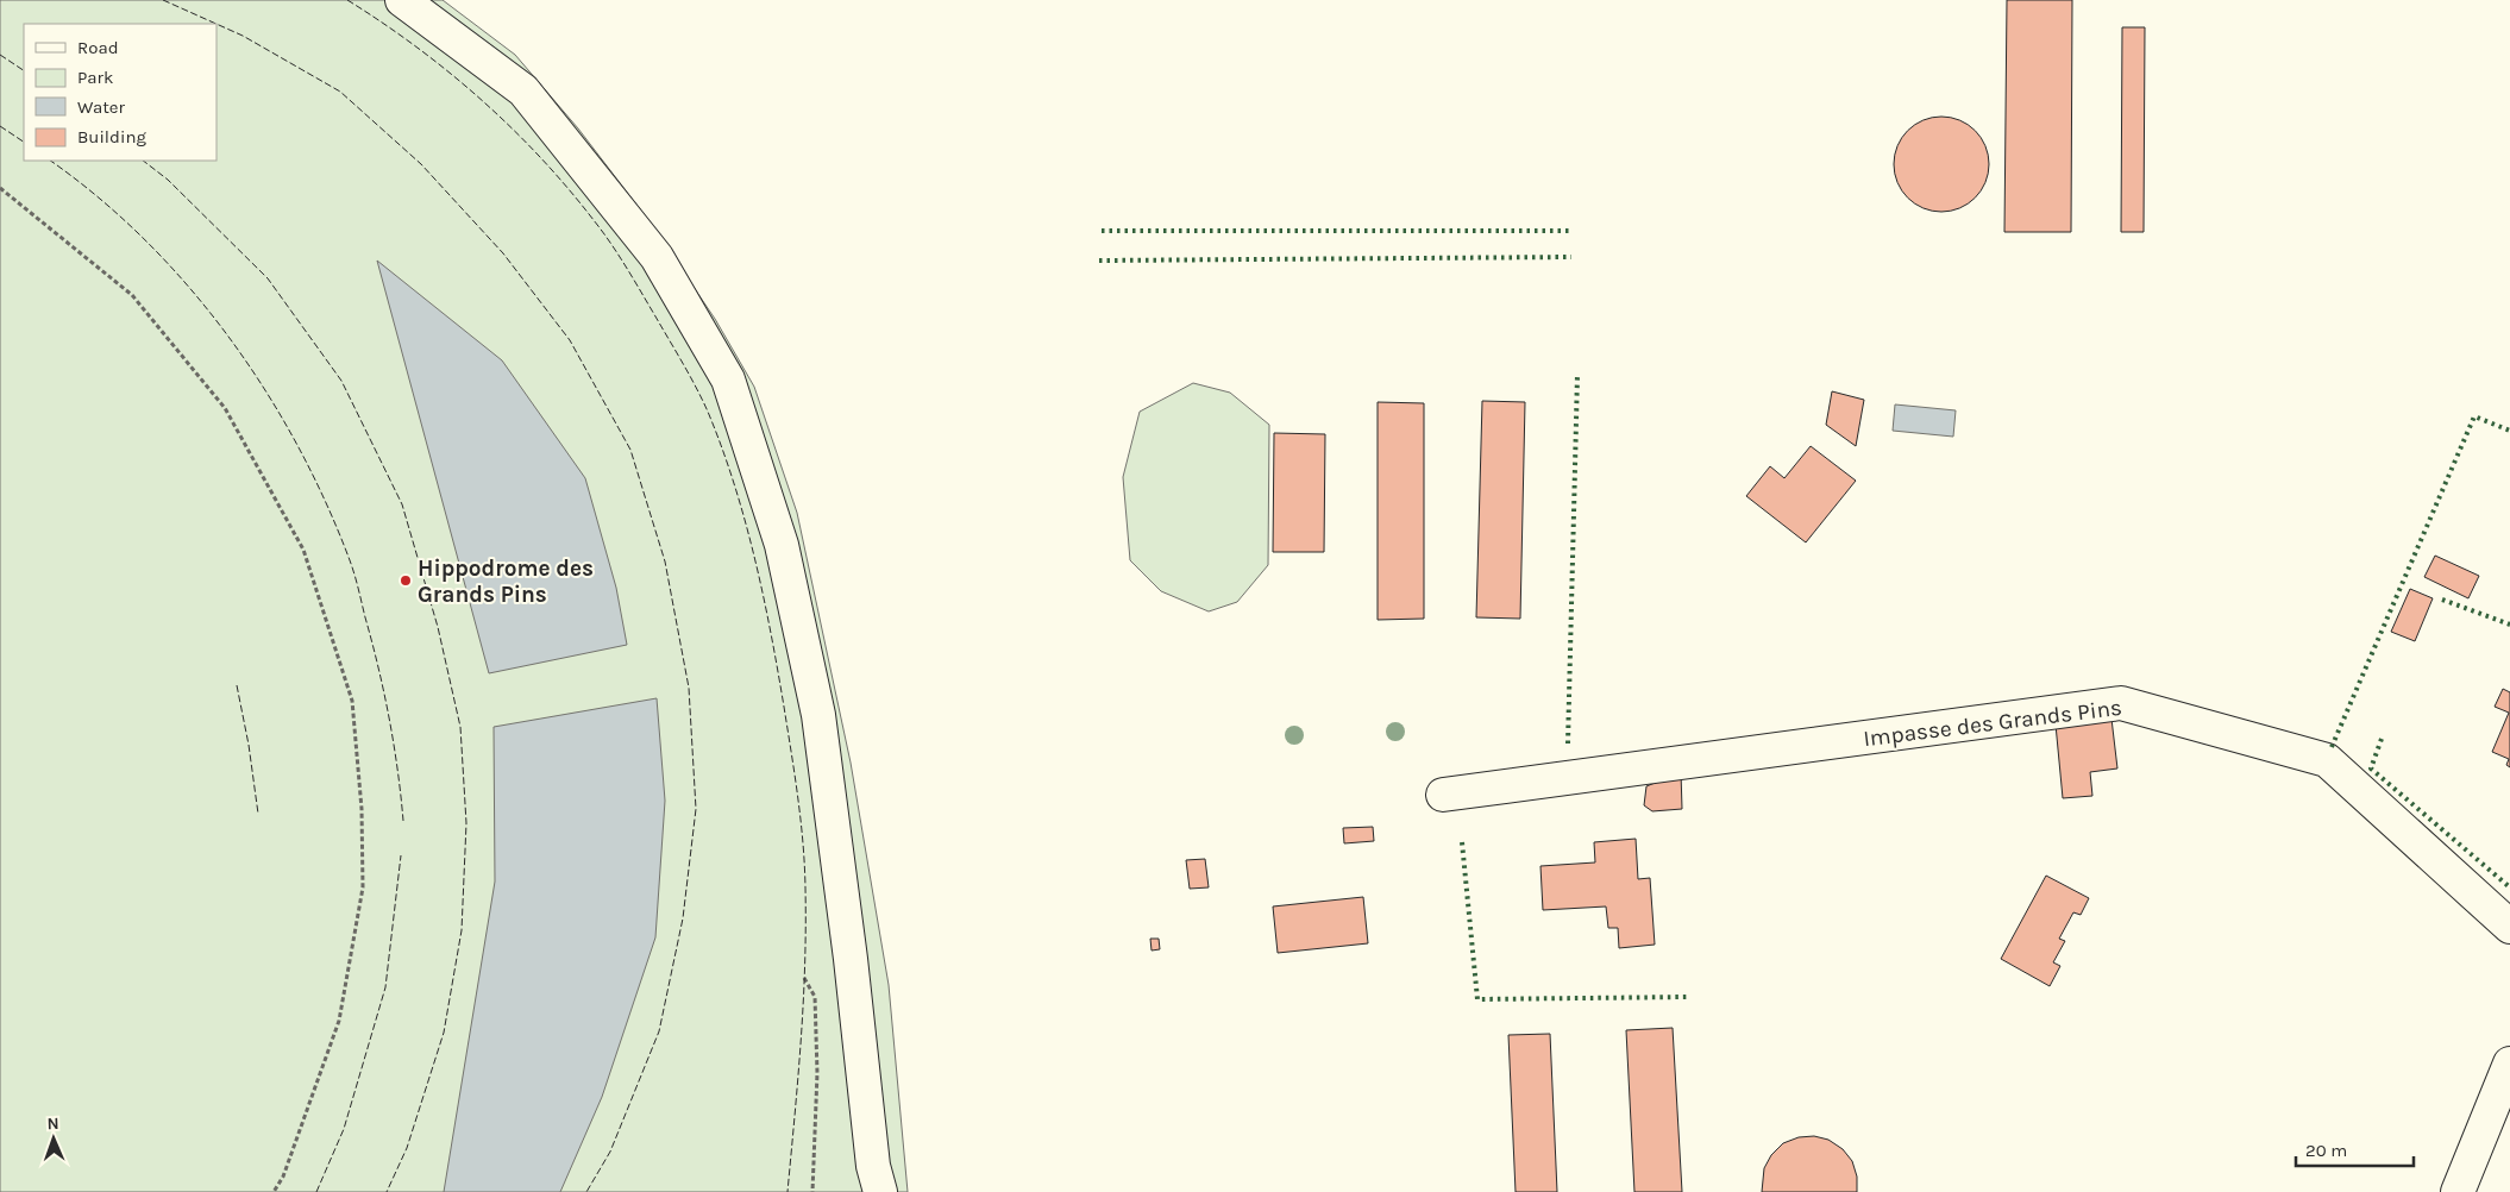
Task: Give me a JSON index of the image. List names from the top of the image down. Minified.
{"streets":{"street":["Impasse des Grands Pins"]},"places":["Hippodrome des Grands Pins"],"legend":["Road","Park","Water","Building"],"scale_bar":"20 m","north":"top"}
